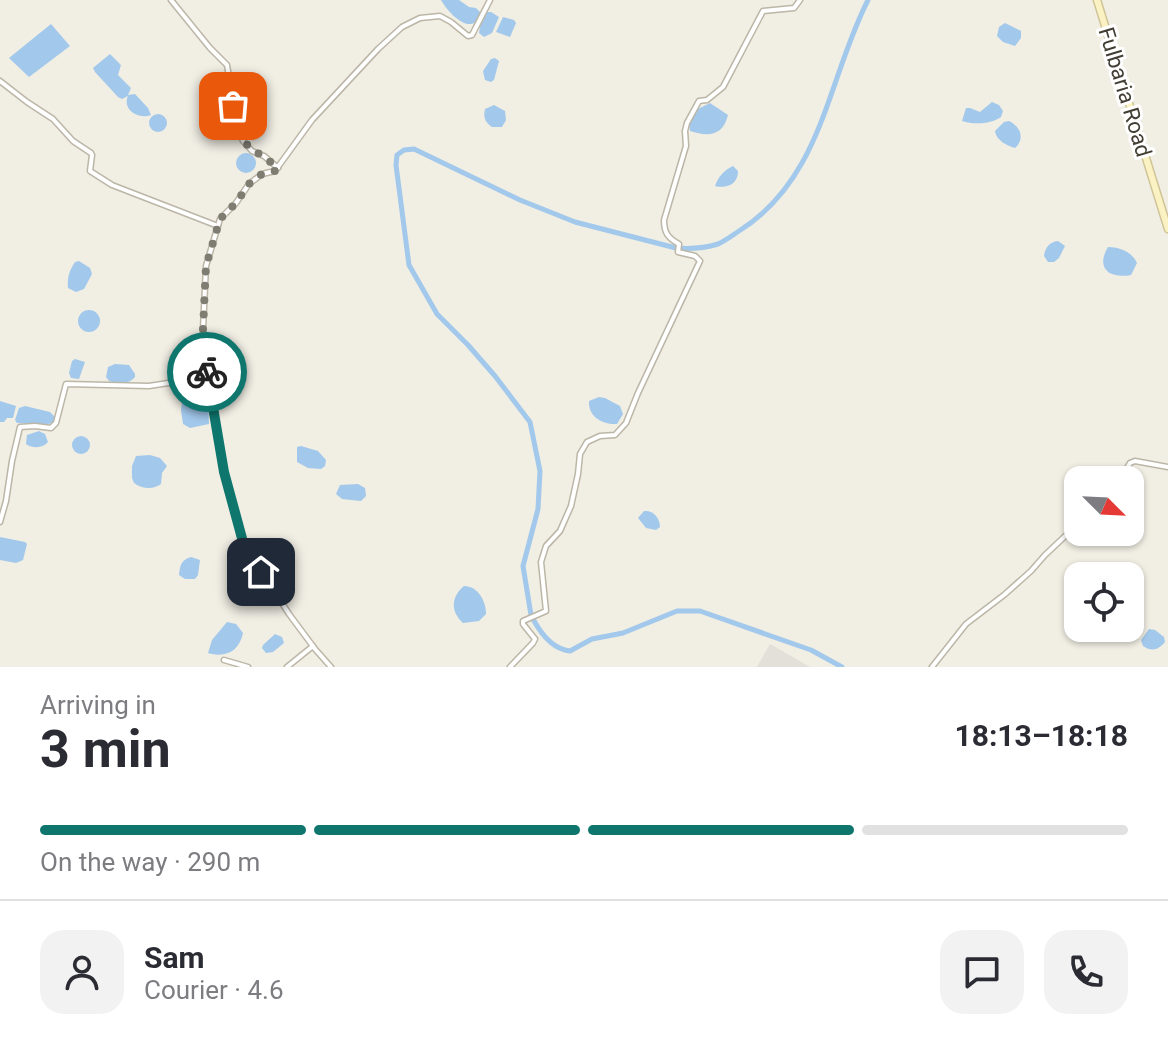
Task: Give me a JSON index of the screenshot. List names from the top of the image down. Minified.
{"streets":{"main road":["Fulbaria Road"]},"north":"bottom right","page":{"heading":["3 min","Arriving in","18:13–18:18"],"panel":["Sam","Courier · 4.6"],"bar":"On the way · 290 m"}}
